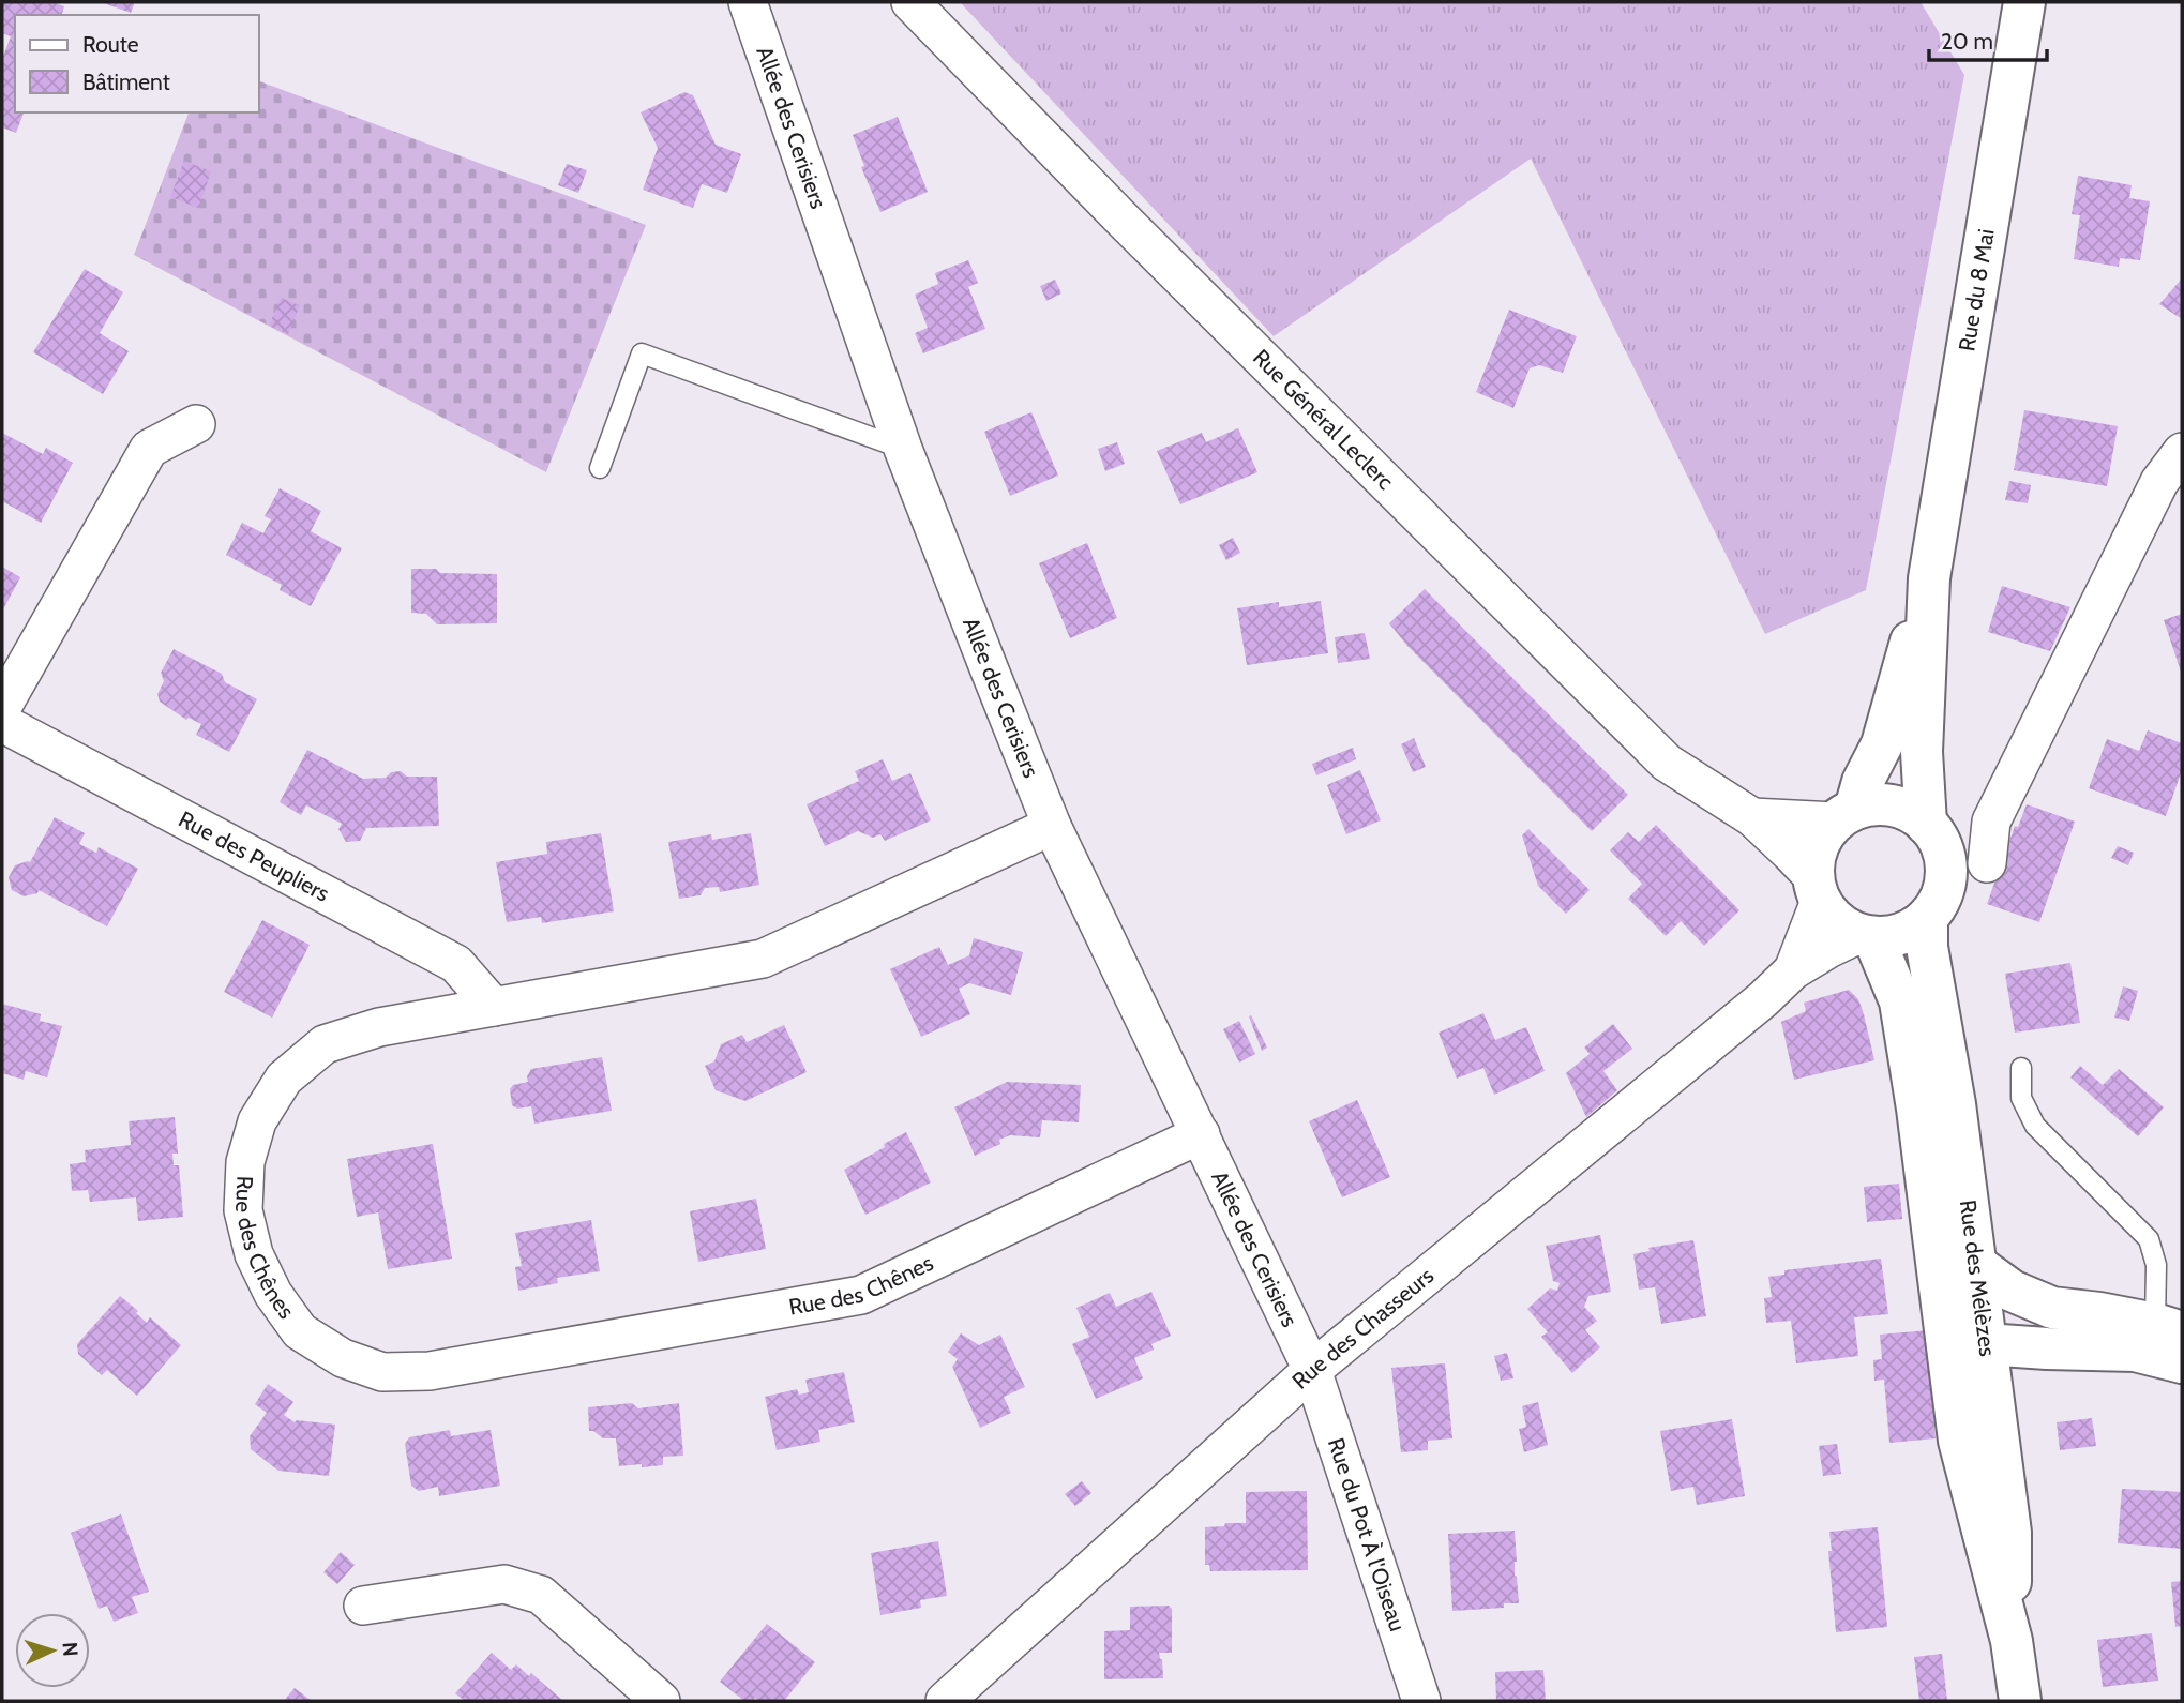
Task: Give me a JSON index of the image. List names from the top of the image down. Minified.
{"streets":{"main road":["Rue du 8 Mai","Rue des Mélèzes"],"street":["Allée des Cerisiers","Rue Général Leclerc","Rue des Peupliers","Rue des Chênes","Rue des Chasseurs","Rue du Pot À l'Oiseau"]},"crossings":[["Allée des Cerisiers","Rue des Chênes"],["Allée des Cerisiers","Rue des Chasseurs"],["Allée des Cerisiers","Rue du Pot À l'Oiseau"],["Rue du 8 Mai","Rue Général Leclerc"],["Rue du 8 Mai","Rue des Mélèzes"],["Rue du 8 Mai","Rue des Chasseurs"],["Rue Général Leclerc","Rue des Mélèzes"],["Rue Général Leclerc","Rue des Chasseurs"],["Rue des Peupliers","Rue des Chênes"],["Rue des Mélèzes","Rue des Chasseurs"],["Rue des Chasseurs","Rue du Pot À l'Oiseau"]],"legend":["Route","Bâtiment"],"scale_bar":"20 m","north":"right"}
